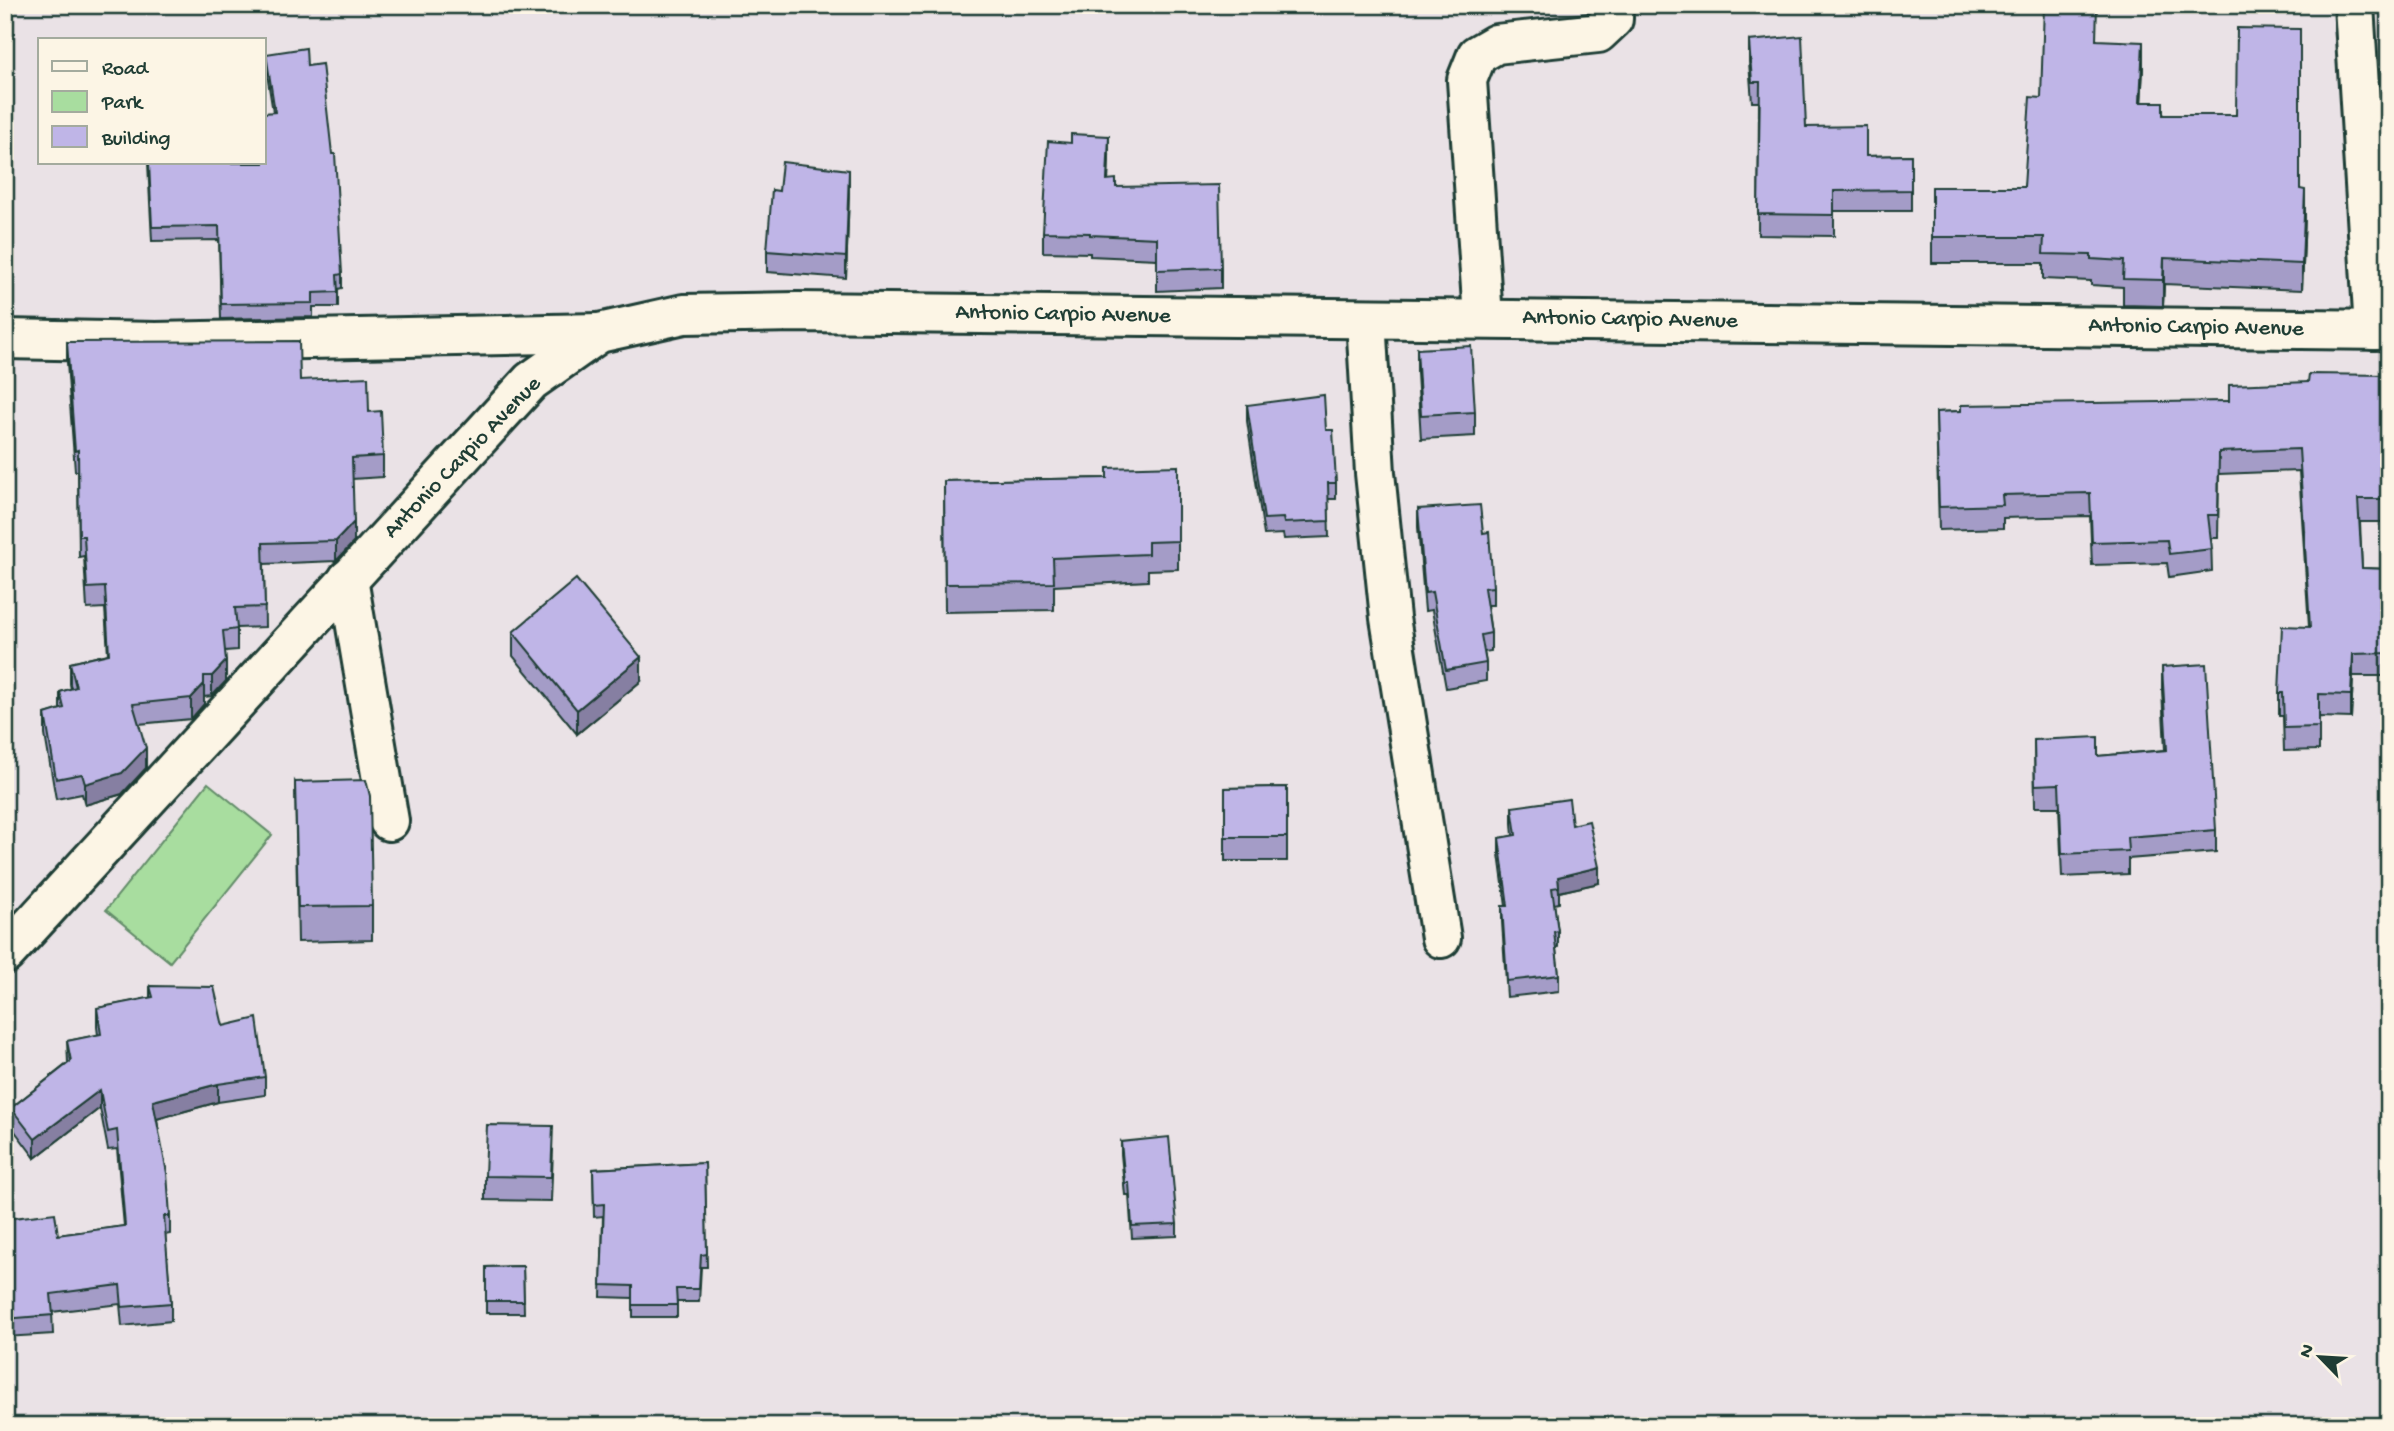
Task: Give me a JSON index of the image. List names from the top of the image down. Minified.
{"streets":{"street":["Antonio Carpio Avenue"]},"legend":["Road","Park","Building"],"north":"top left"}
